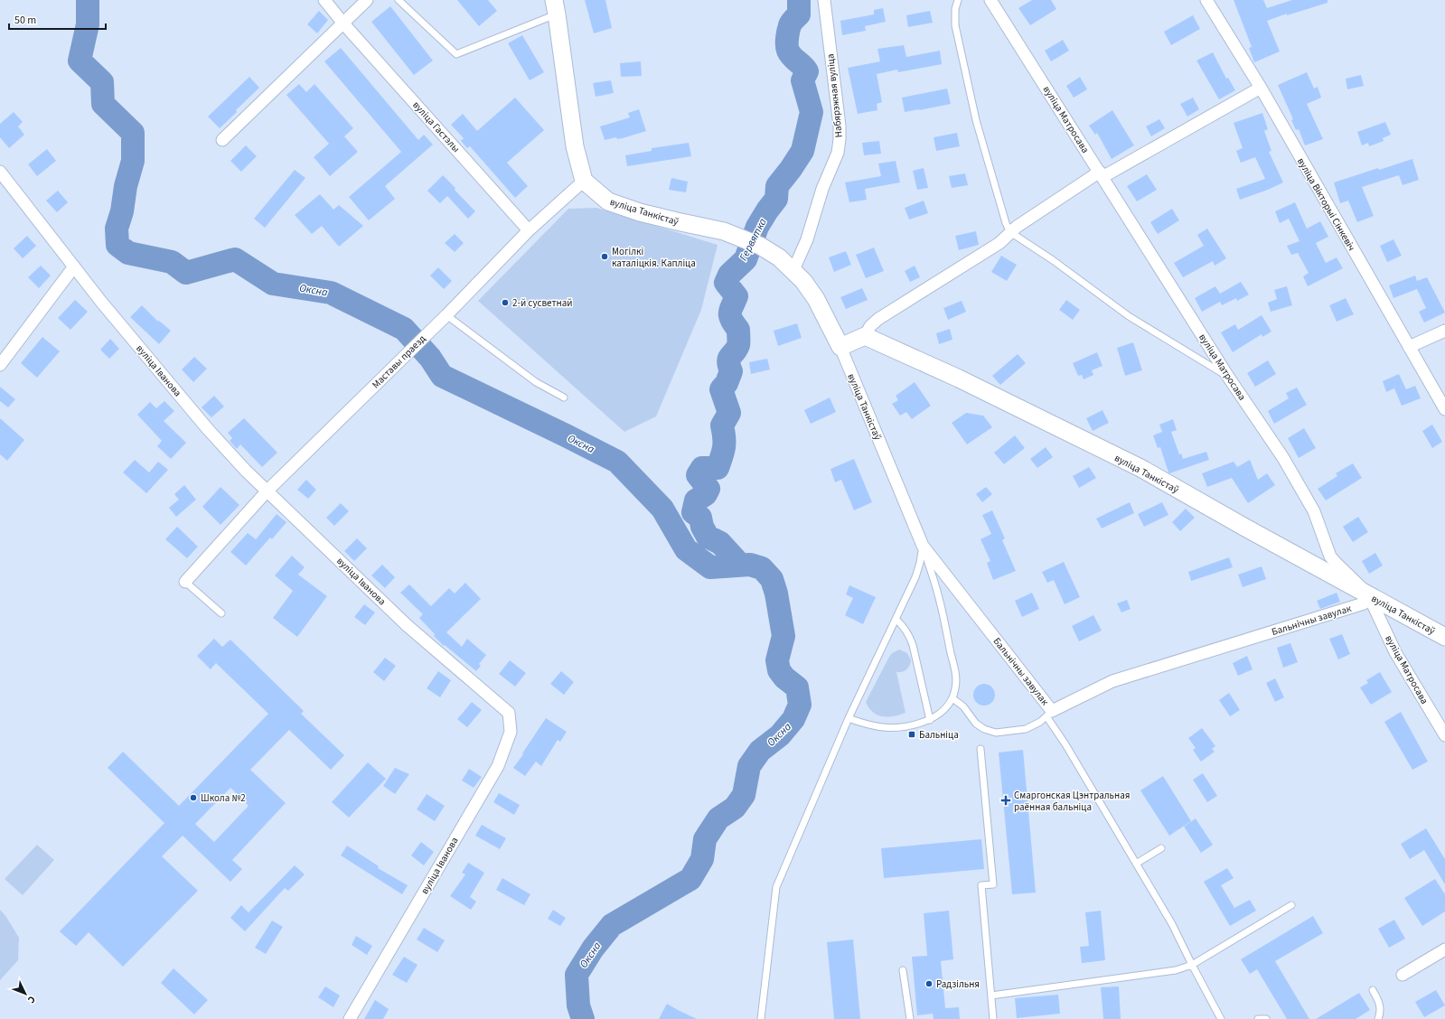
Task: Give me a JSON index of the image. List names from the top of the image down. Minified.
{"streets":{"street":["Набярэжная вуліца","вуліца Матросава","вуліца Гастэлы","вуліца Вікторыі Сінкевіч","вуліца Танкістаў","Маставы праезд","вуліца Іванова","Бальнічны завулак"]},"crossings":[["Набярэжная вуліца","вуліца Танкістаў"],["вуліца Матросава","вуліца Танкістаў"],["вуліца Матросава","Бальнічны завулак"],["вуліца Гастэлы","Маставы праезд"],["вуліца Танкістаў","Маставы праезд"],["вуліца Танкістаў","Бальнічны завулак"],["Маставы праезд","вуліца Іванова"]],"water":["Гервятка","Оксна"],"places":{"other":["Могілкі каталіцкія. Капліца","2-й сусветнай","Школа №2","Радзільня"],"transit":["Бальніца"],"health":["Смаргонская Цэнтральная раённая бальніца"]},"scale_bar":"50 m","north":"bottom right"}
